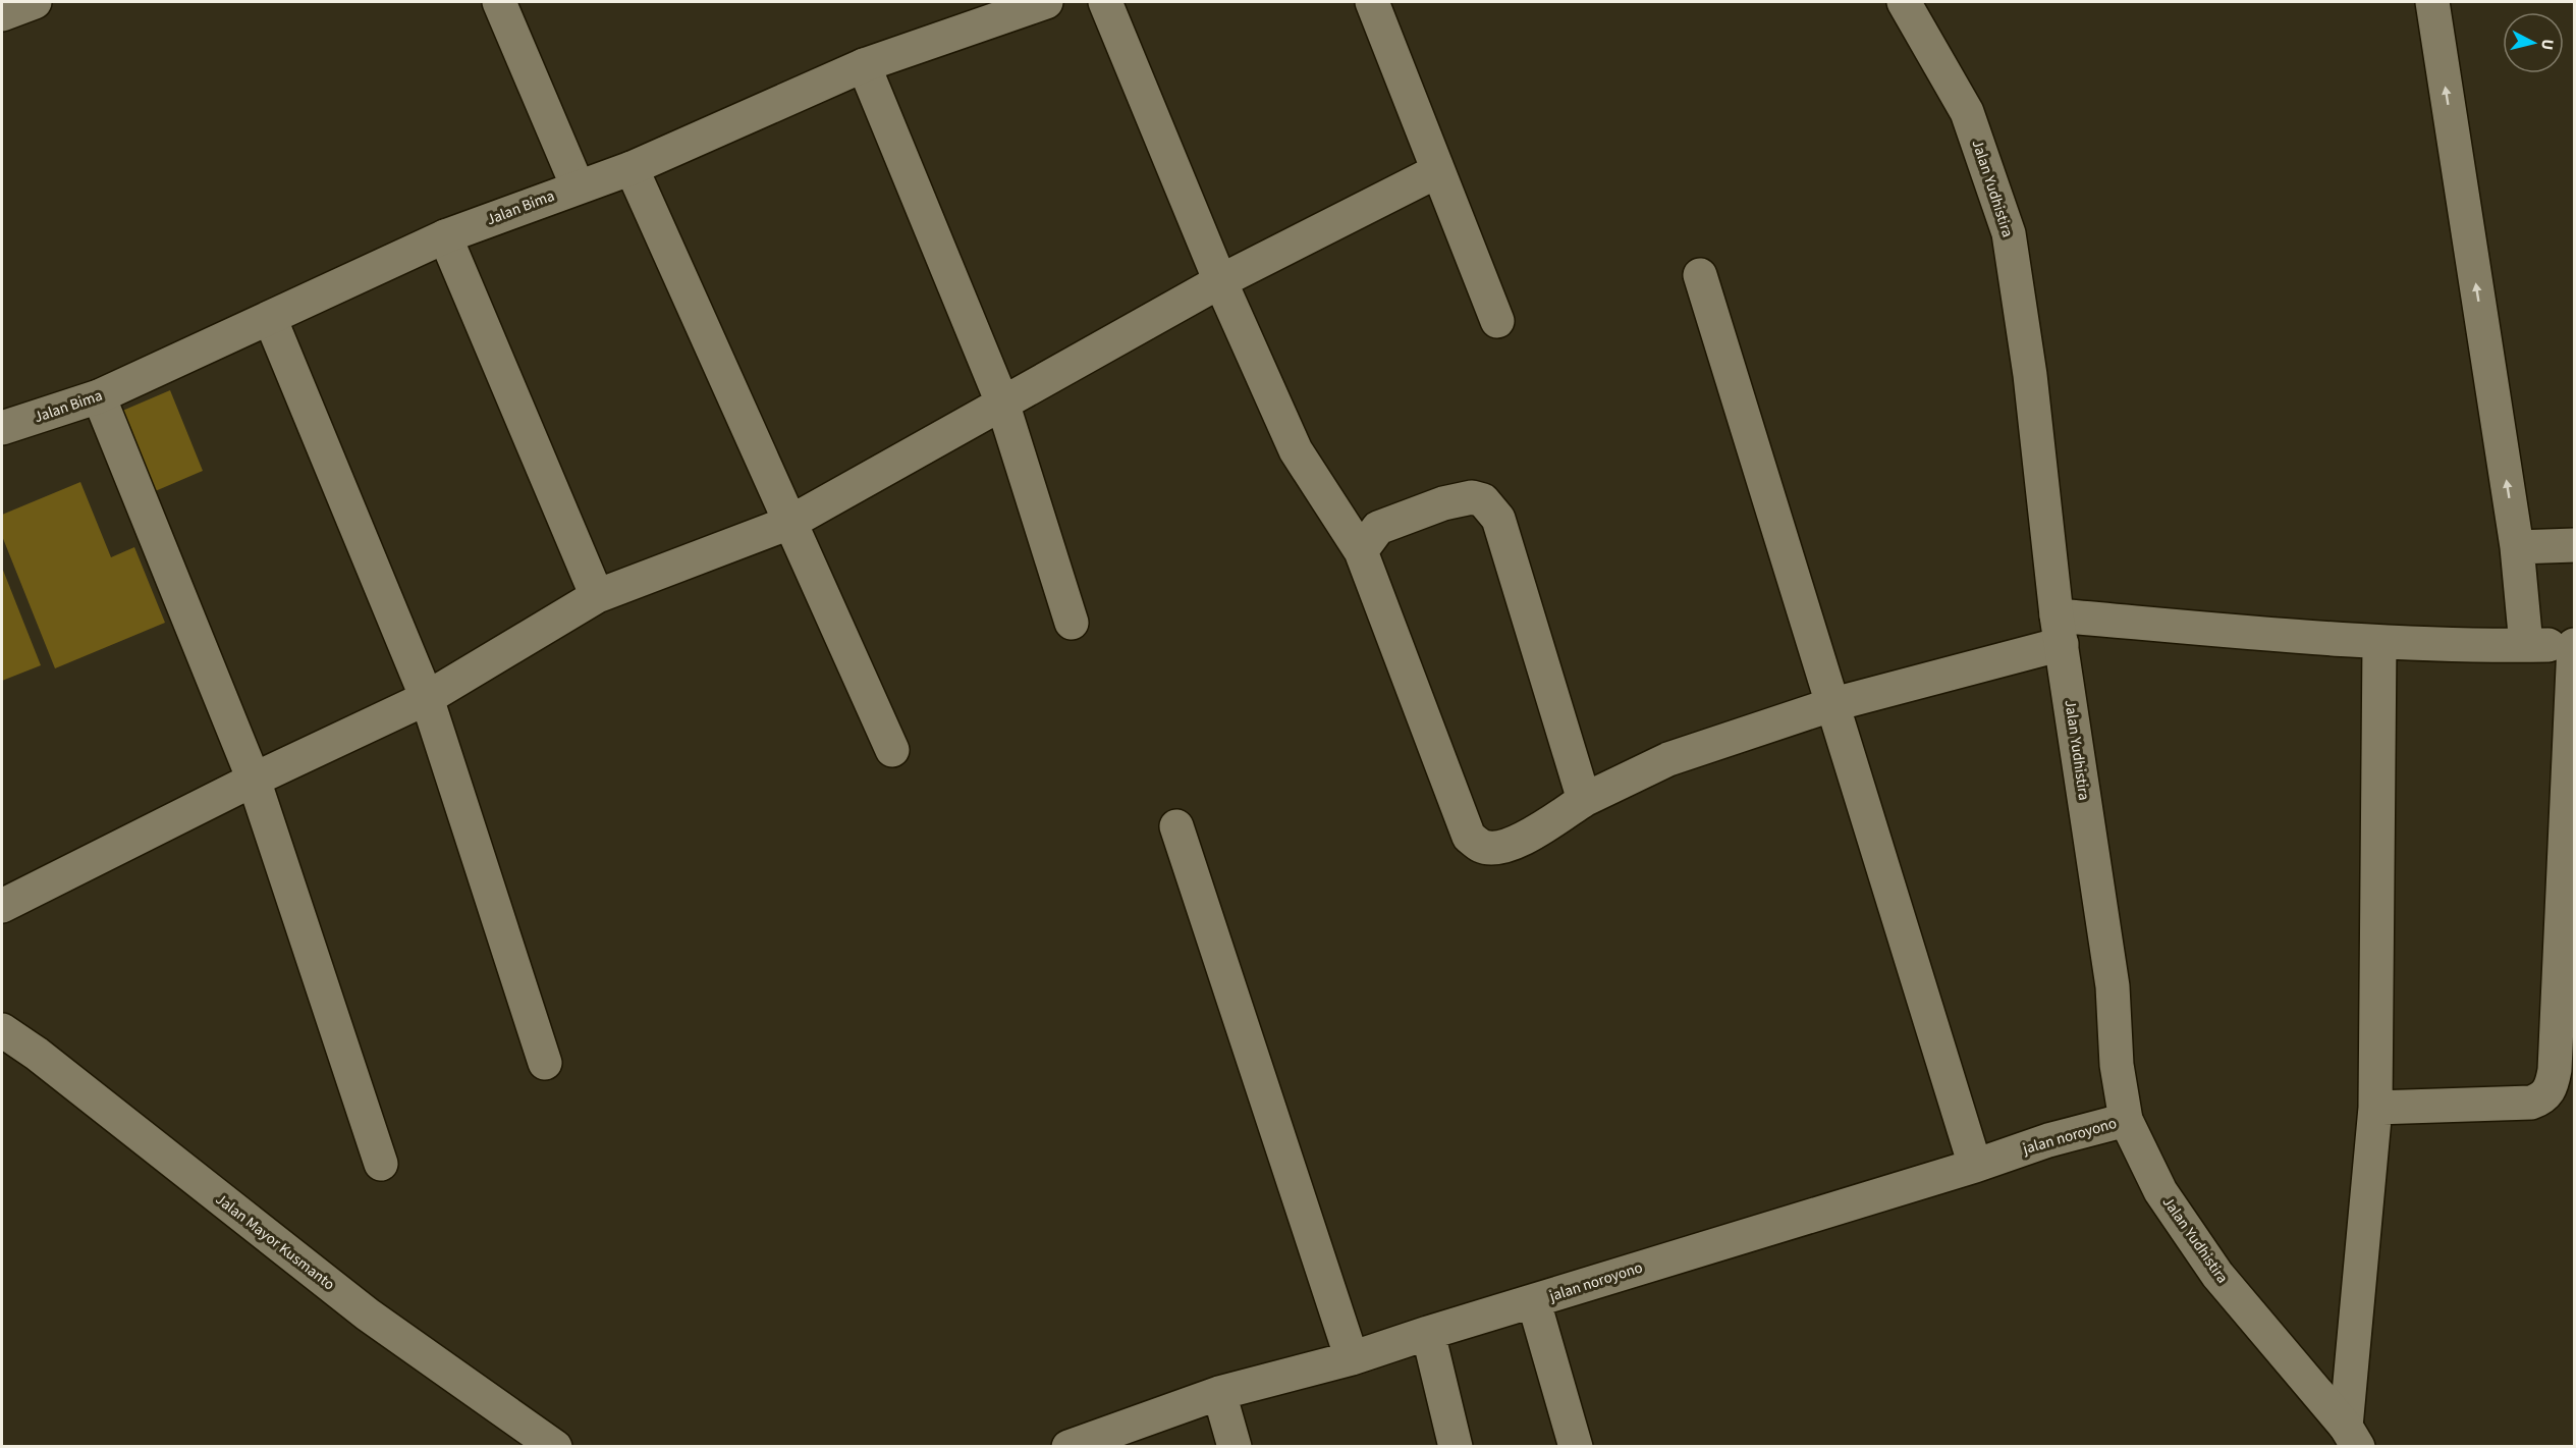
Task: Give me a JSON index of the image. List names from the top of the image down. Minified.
{"streets":{"street":["Jalan Yudhistira","Jalan Bima","jalan noroyono","Jalan Mayor Kusmanto"]},"crossings":[["Jalan Yudhistira","jalan noroyono"]],"north":"right"}
